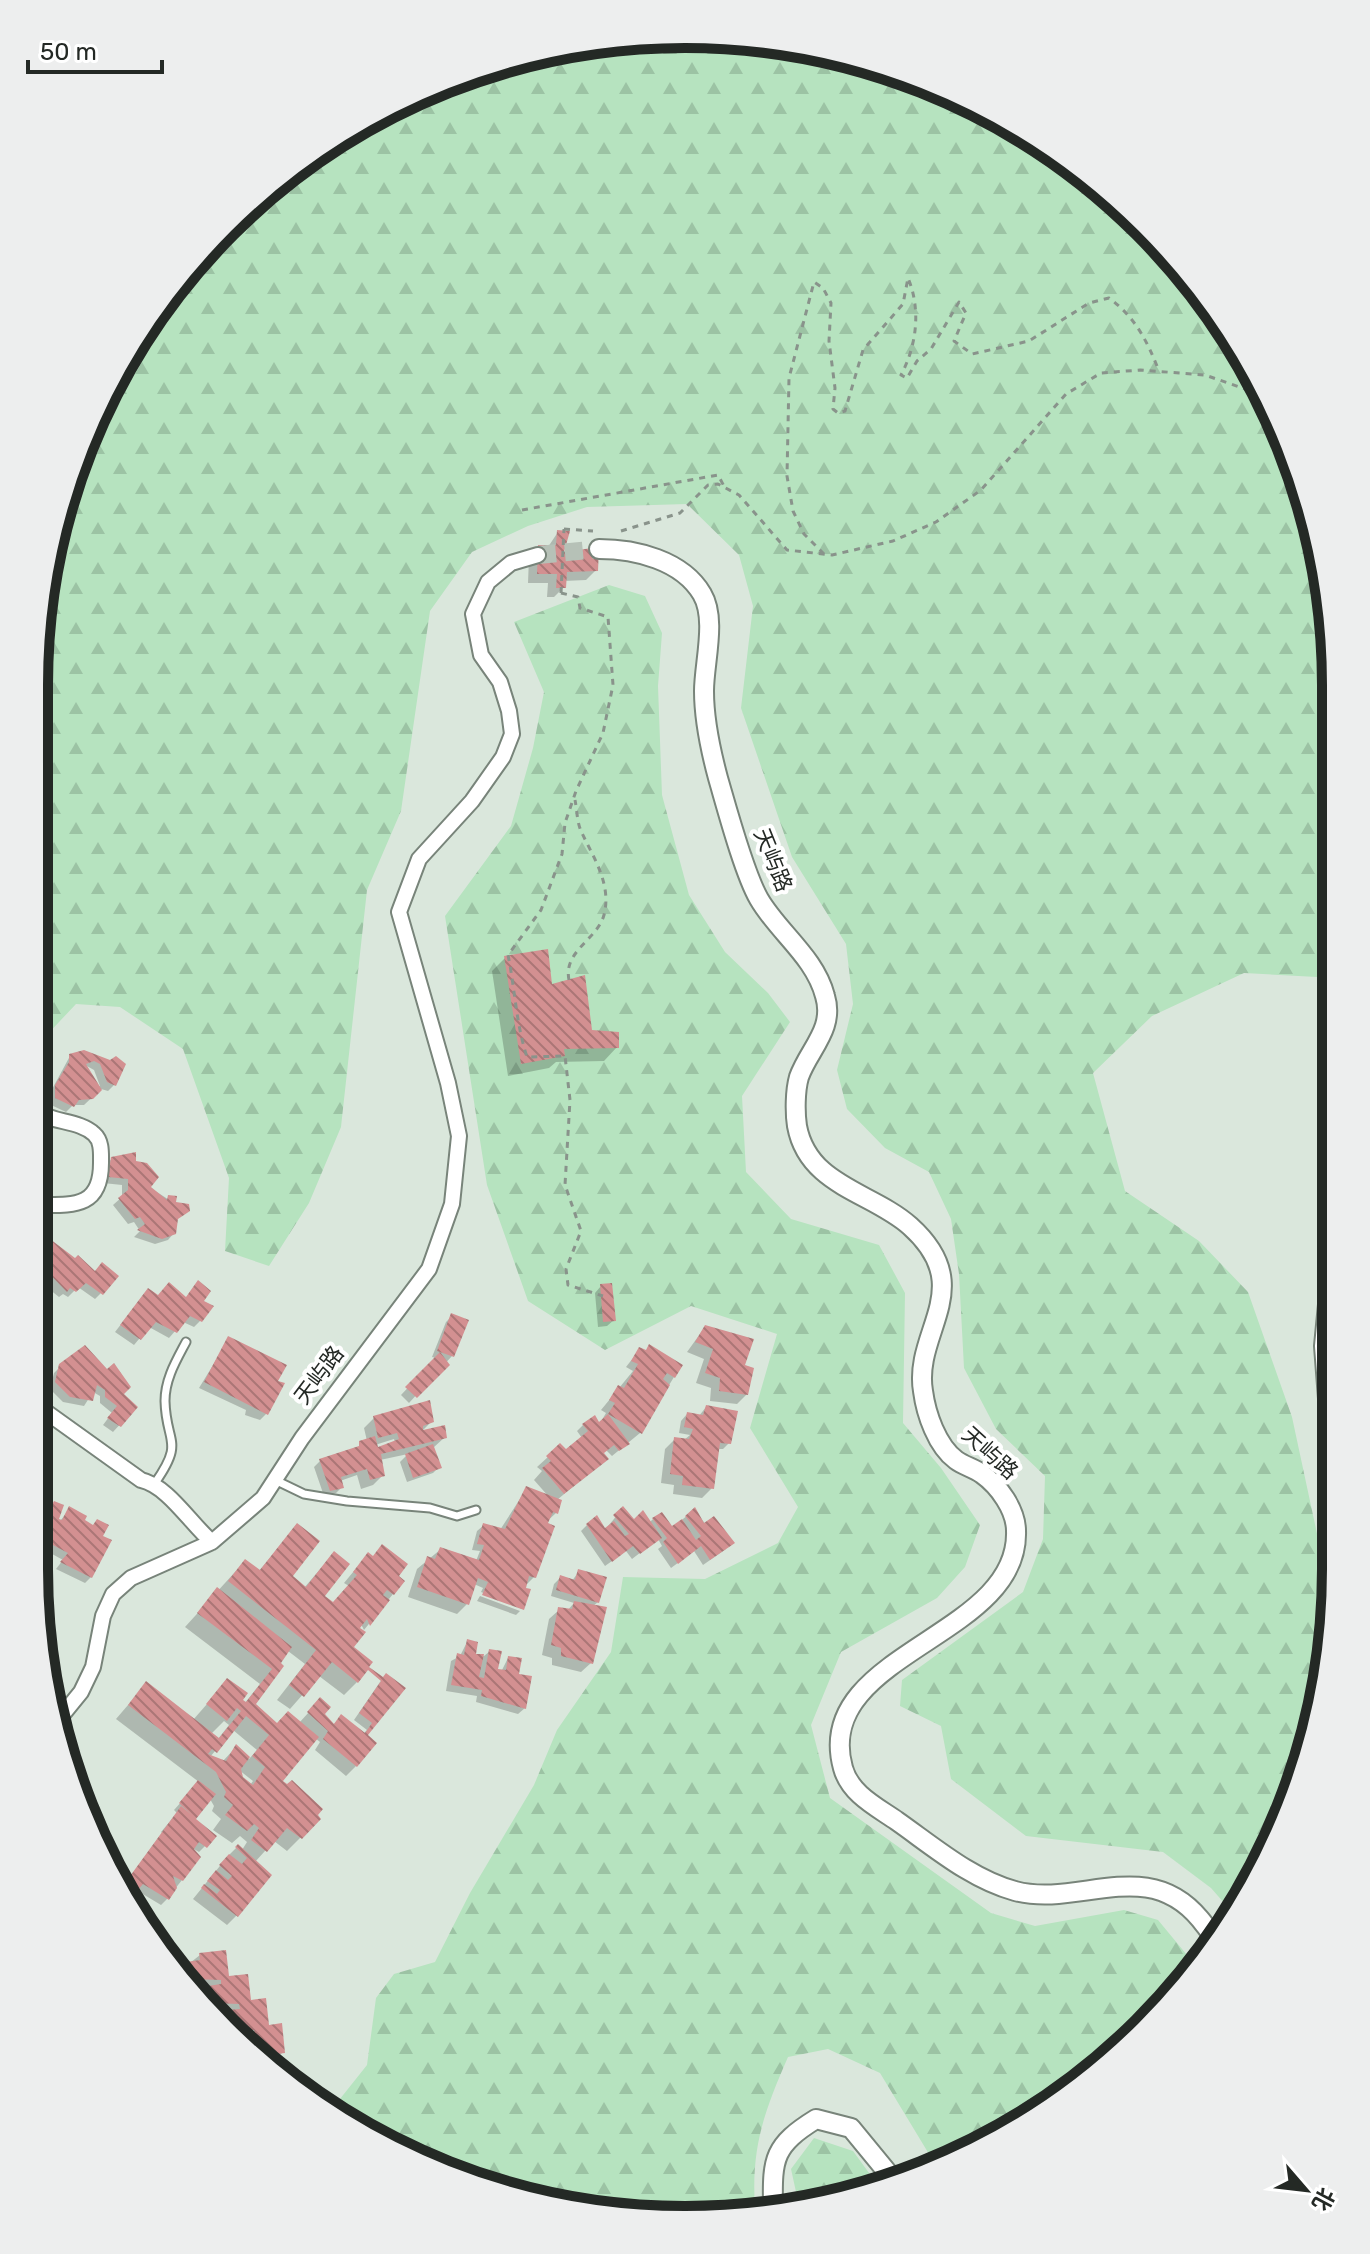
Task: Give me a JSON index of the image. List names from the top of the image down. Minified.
{"streets":{"street":["天屿路"]},"scale_bar":"50 m","north":"bottom right"}
